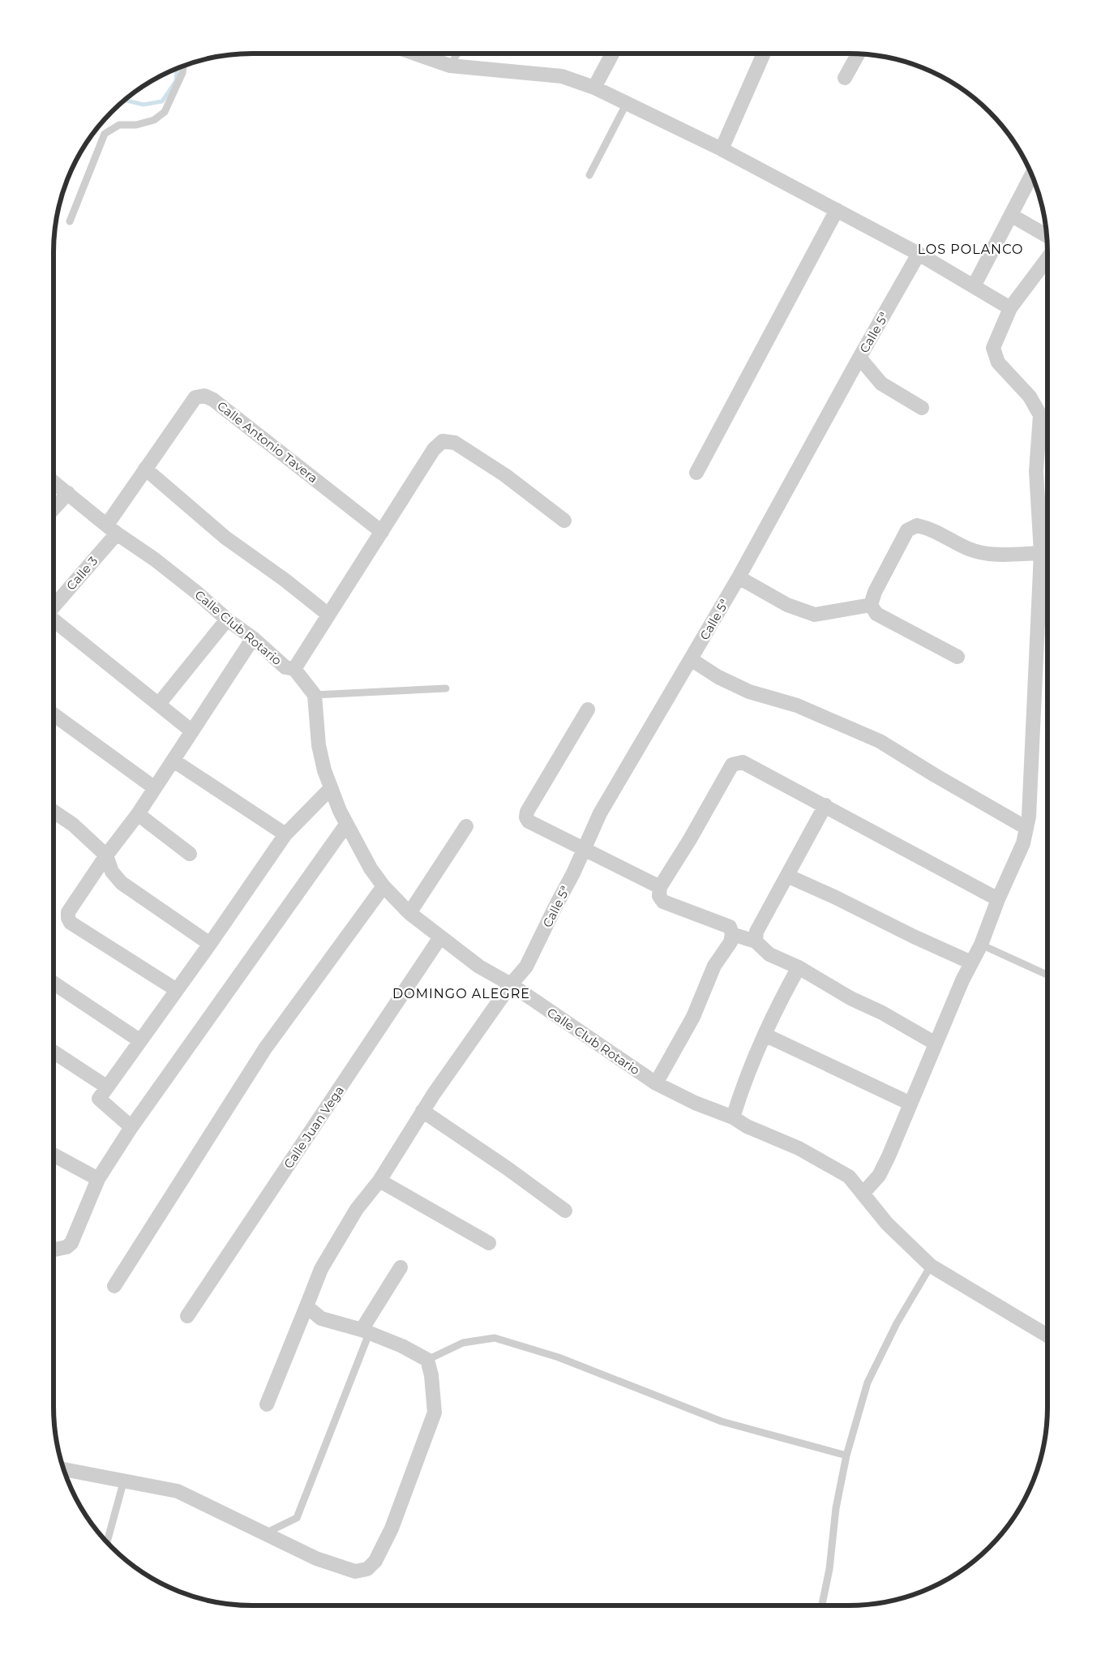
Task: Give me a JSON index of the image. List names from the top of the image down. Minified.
{"streets":{"street":["Calle 5ª","Calle Antonio Tavera","Calle 3","Calle Club Rotario","Calle Juan Vega"]},"crossings":[["Calle 5ª","Calle Club Rotario"],["Calle Antonio Tavera","Calle 3"],["Calle Antonio Tavera","Calle Club Rotario"],["Calle 3","Calle Club Rotario"],["Calle Club Rotario","Calle Juan Vega"]],"districts":["LOS POLANCO","DOMINGO ALEGRE"]}
